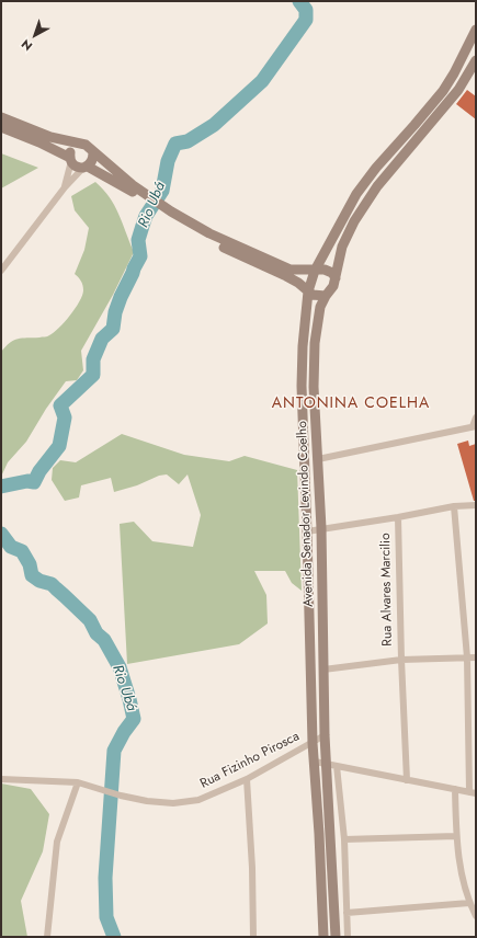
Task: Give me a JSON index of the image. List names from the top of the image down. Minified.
{"streets":{"street":["Avenida Senador Levindo Coelho","Rua Alvares Marcilio","Rua Fizinho Pirosca"]},"crossings":[["Avenida Senador Levindo Coelho","Rua Fizinho Pirosca"]],"districts":["ANTONINA COELHA"],"water":["Rio Ubá"],"north":"bottom left"}
